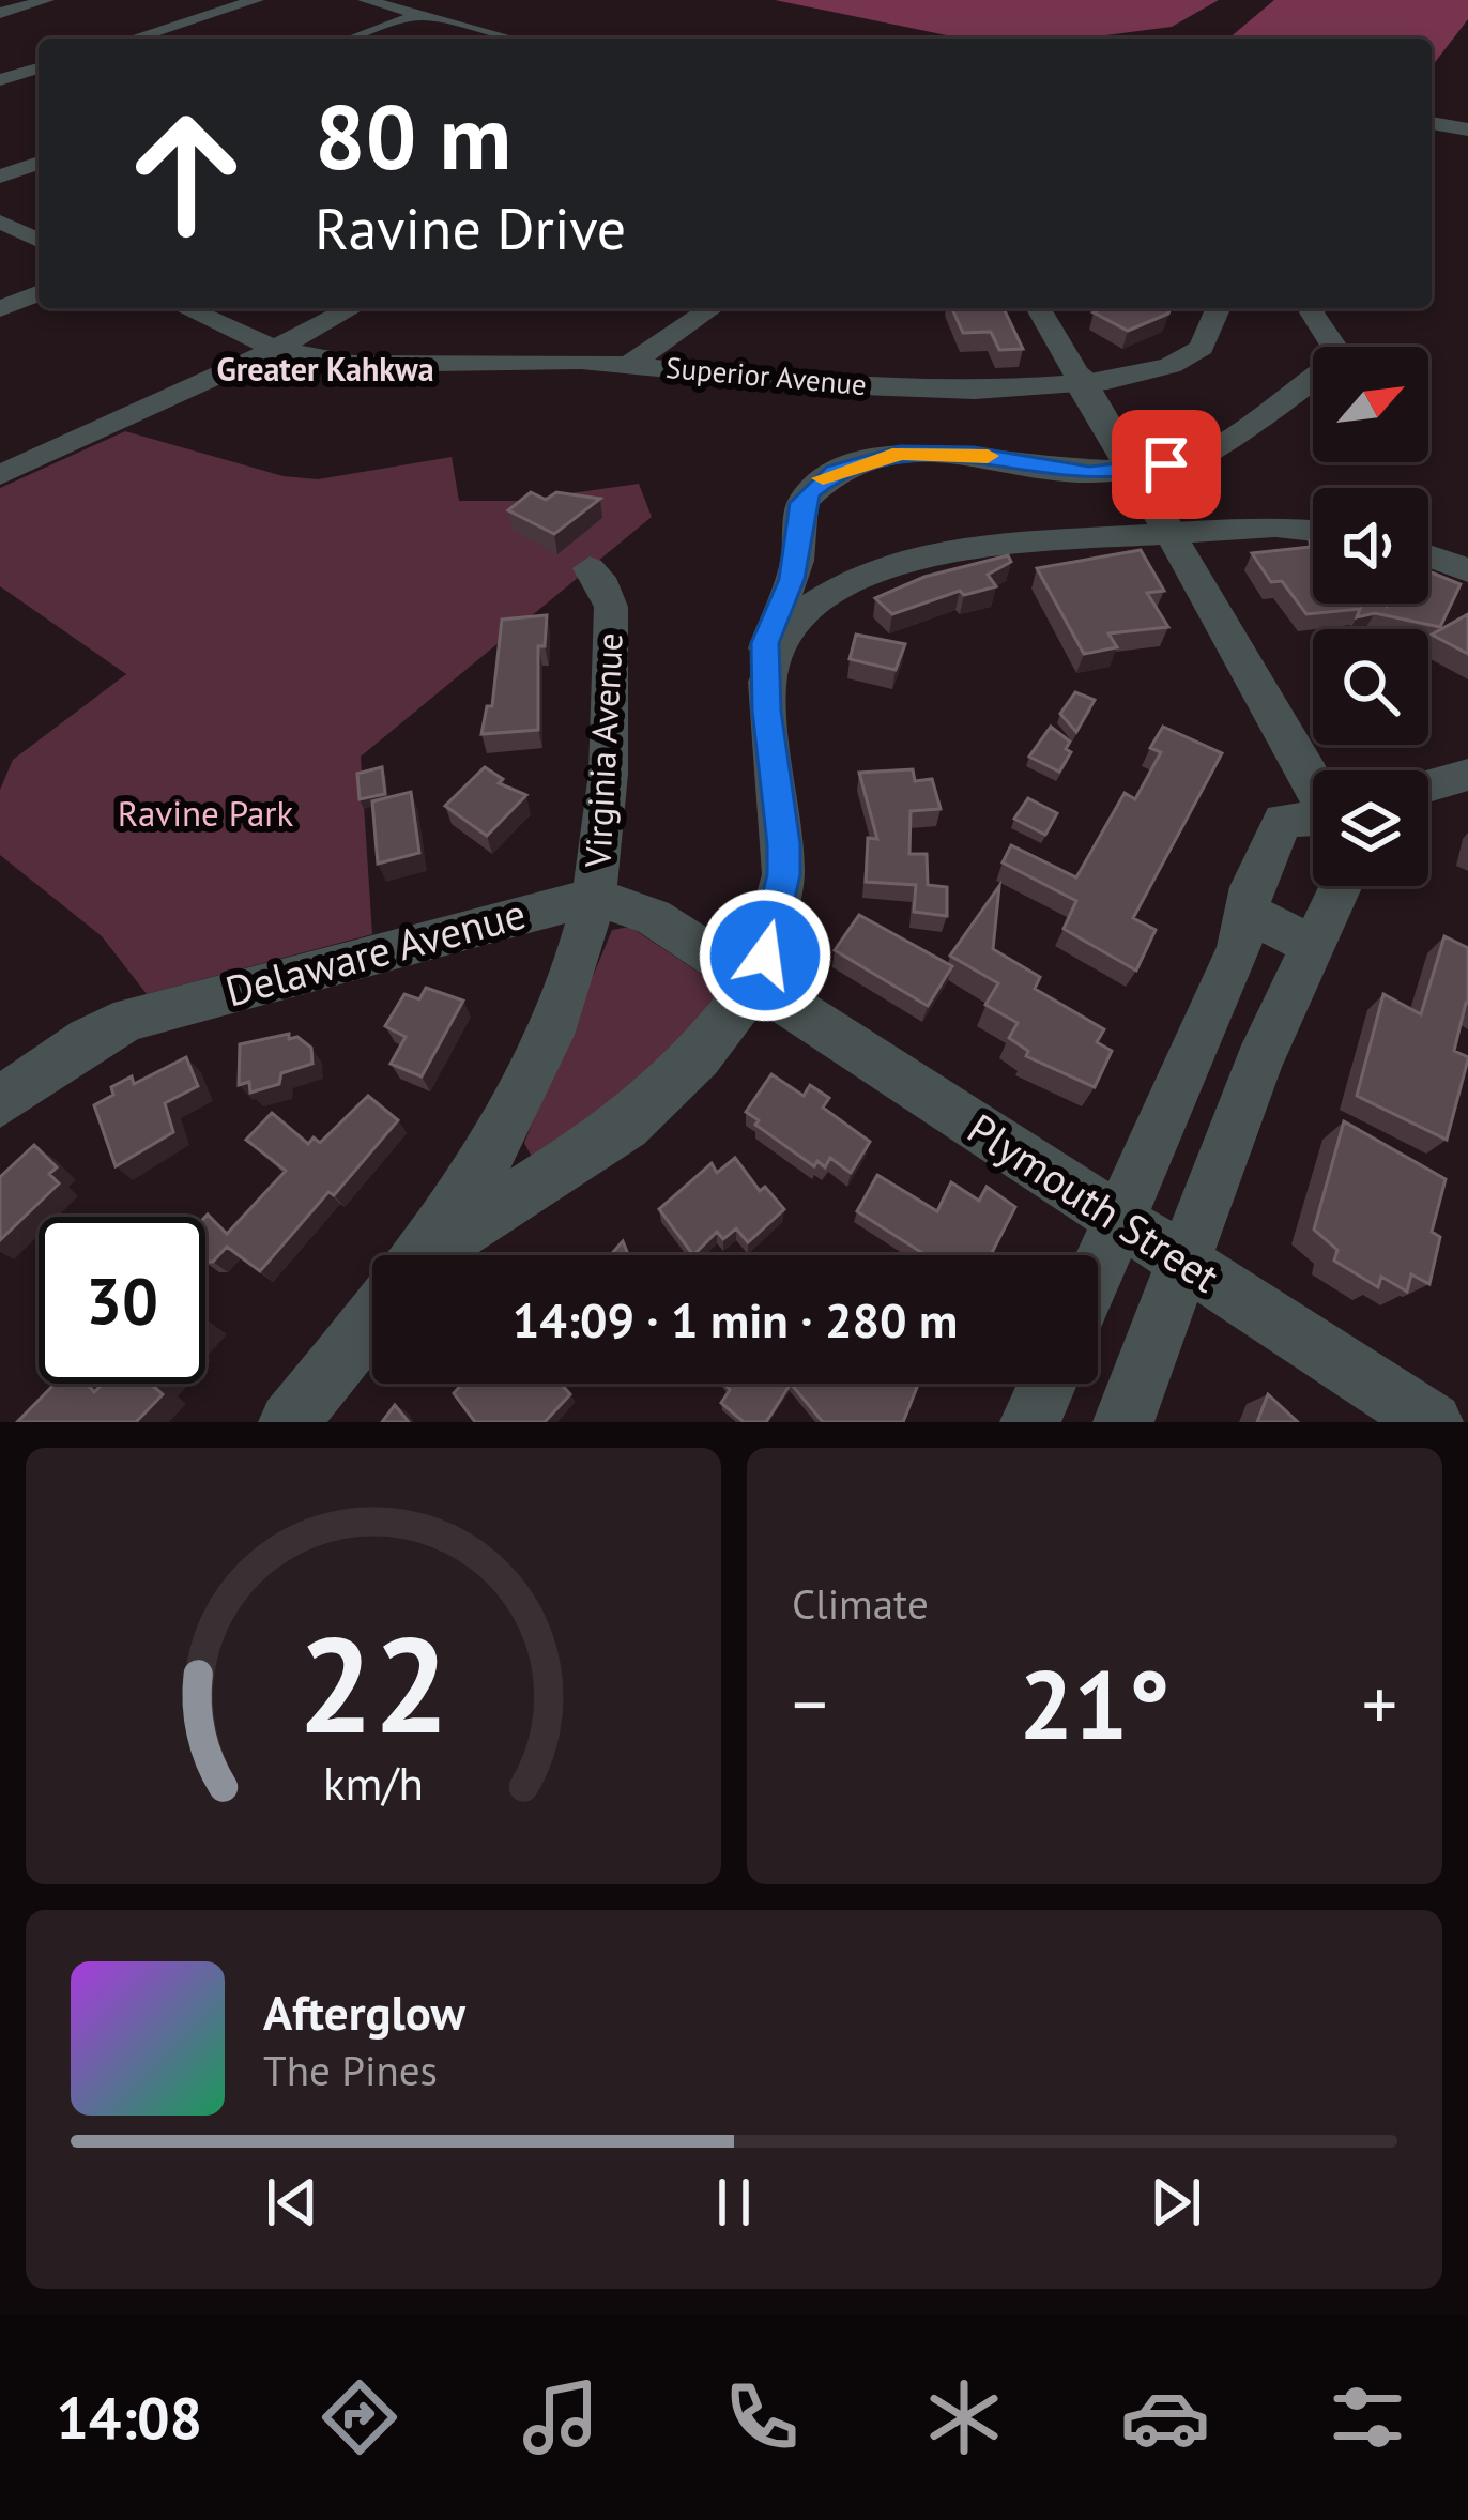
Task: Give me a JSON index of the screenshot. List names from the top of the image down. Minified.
{"streets":{"street":["Superior Avenue","Virginia Avenue","Delaware Avenue","Plymouth Street"]},"crossings":[["Virginia Avenue","Delaware Avenue"]],"districts":["Greater Kahkwa"],"parks":["Ravine Park"],"north":"top right","page":{"turn":["80 m","Ravine Drive"],"limit":"30","trip":"14:09 · 1 min · 280 m","tile":"Climate","heat":["−","21°","+"],"song":["Afterglow","The Pines"],"tabs":"14:08","gauge":["22","km/h"]}}
